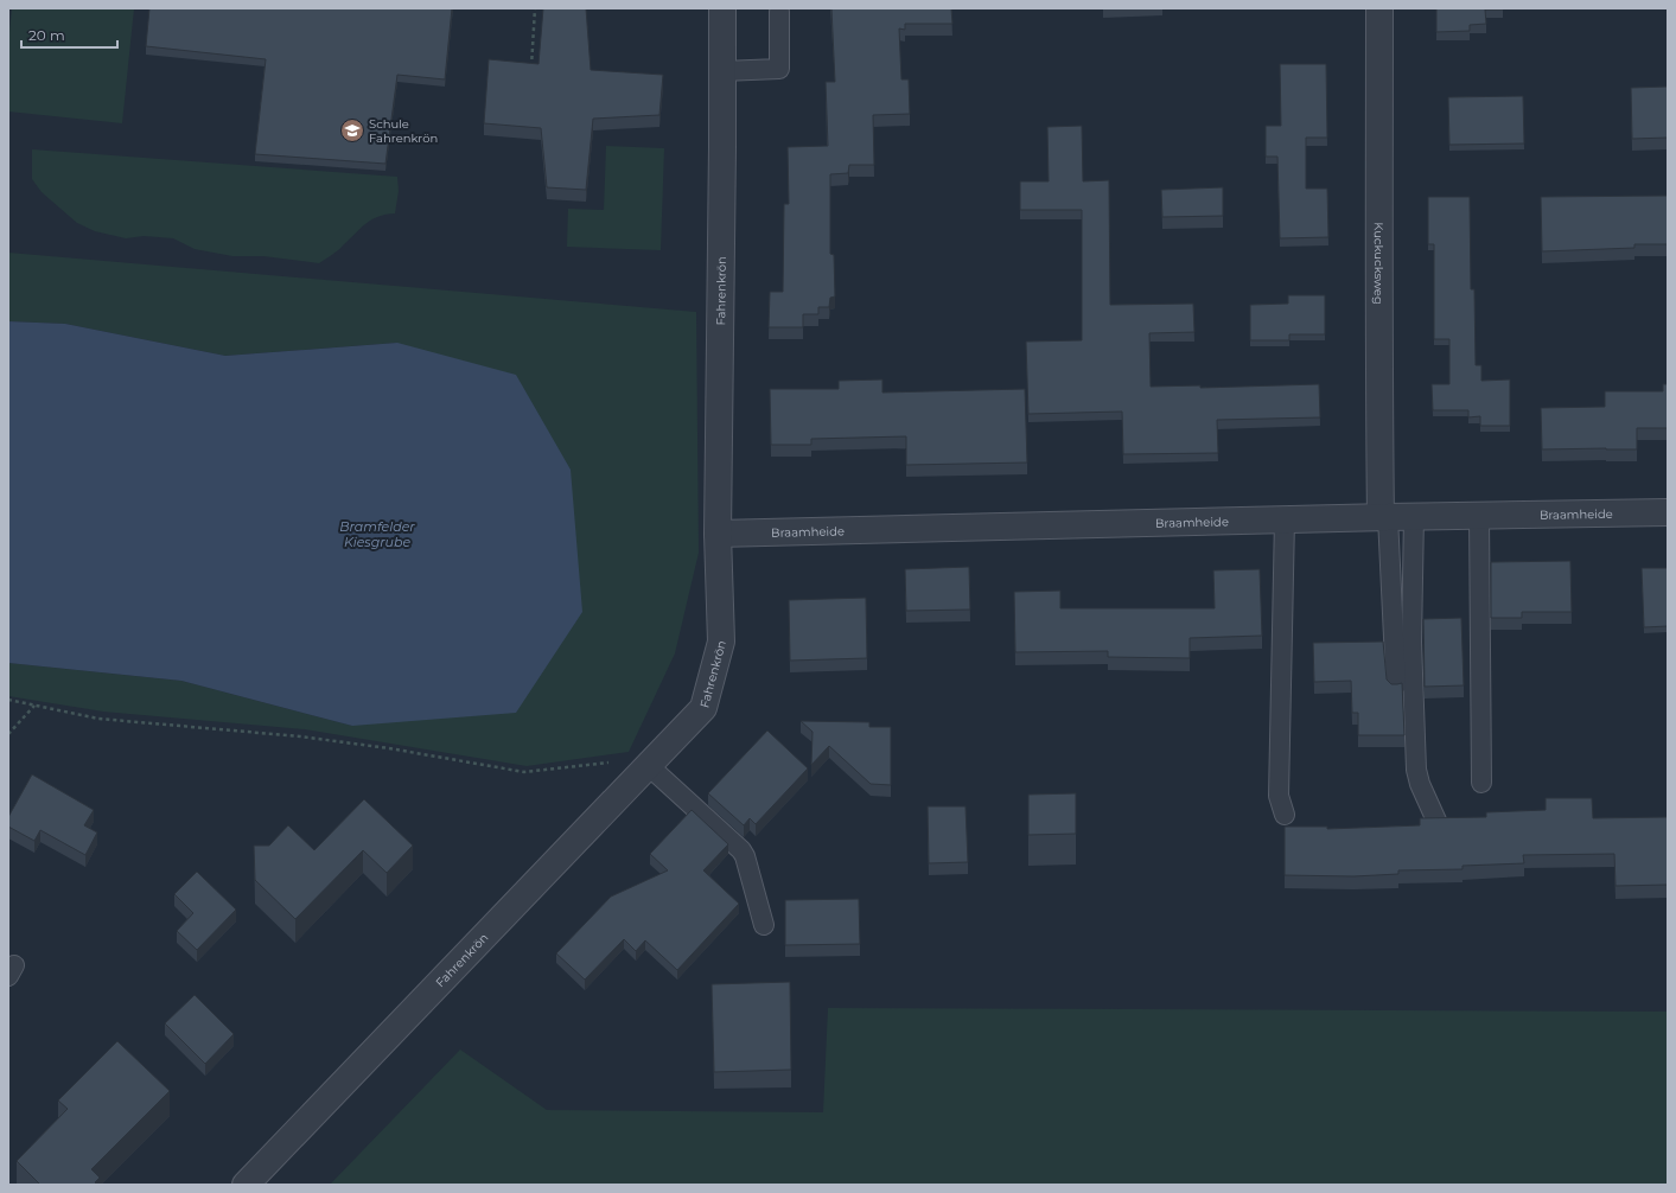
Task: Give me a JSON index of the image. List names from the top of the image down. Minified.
{"streets":{"street":["Kuckucksweg","Fahrenkrön","Braamheide"]},"crossings":[["Kuckucksweg","Braamheide"],["Fahrenkrön","Braamheide"]],"water":["Bramfelder Kiesgrube"],"places":{"school or university":["Schule Fahrenkrön"]},"scale_bar":"20 m"}
